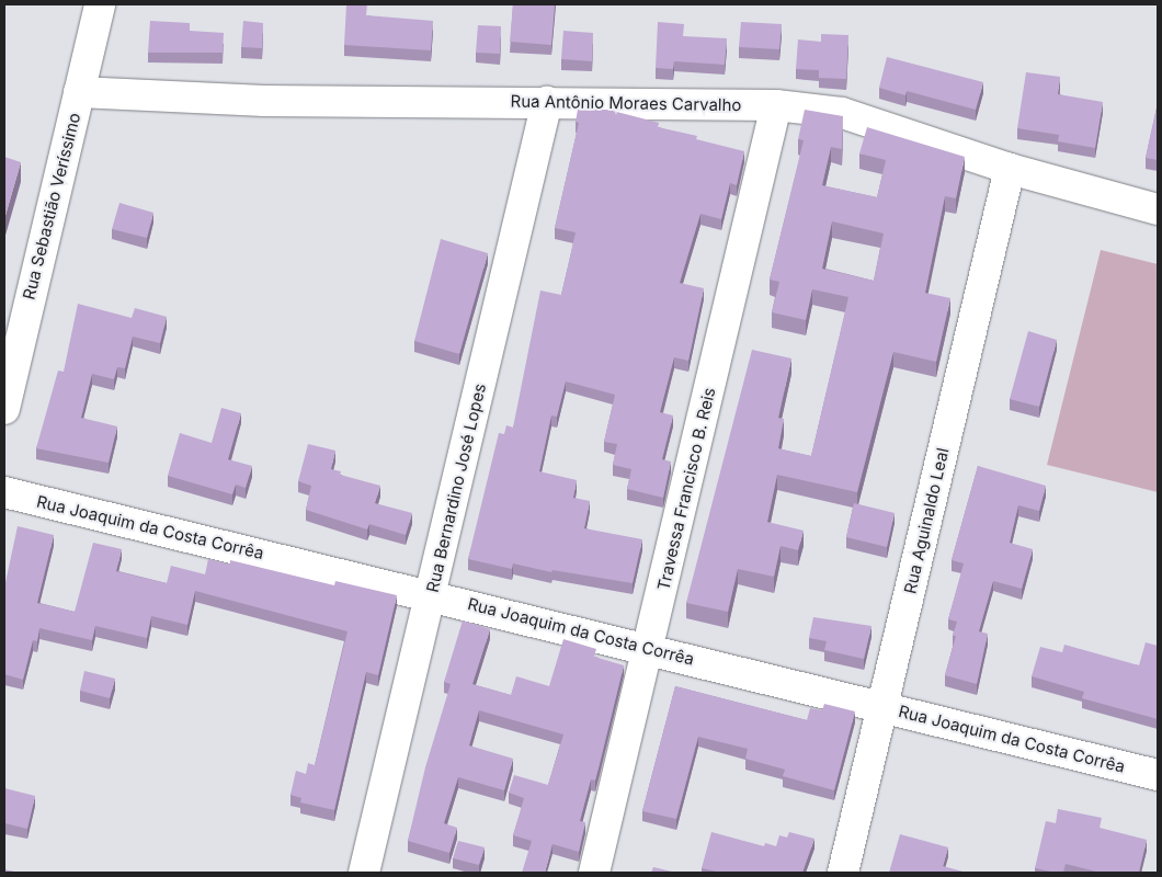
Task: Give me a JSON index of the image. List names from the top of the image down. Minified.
{"streets":{"street":["Rua Antônio Moraes Carvalho","Rua Sebastião Veríssimo","Rua Bernardino José Lopes","Travessa Francisco B. Reis","Rua Aguinaldo Leal","Rua Joaquim da Costa Corrêa"]},"crossings":[["Rua Antônio Moraes Carvalho","Rua Sebastião Veríssimo"],["Rua Antônio Moraes Carvalho","Rua Bernardino José Lopes"],["Rua Antônio Moraes Carvalho","Travessa Francisco B. Reis"],["Rua Antônio Moraes Carvalho","Rua Aguinaldo Leal"],["Rua Bernardino José Lopes","Rua Joaquim da Costa Corrêa"],["Travessa Francisco B. Reis","Rua Joaquim da Costa Corrêa"],["Rua Aguinaldo Leal","Rua Joaquim da Costa Corrêa"]]}
